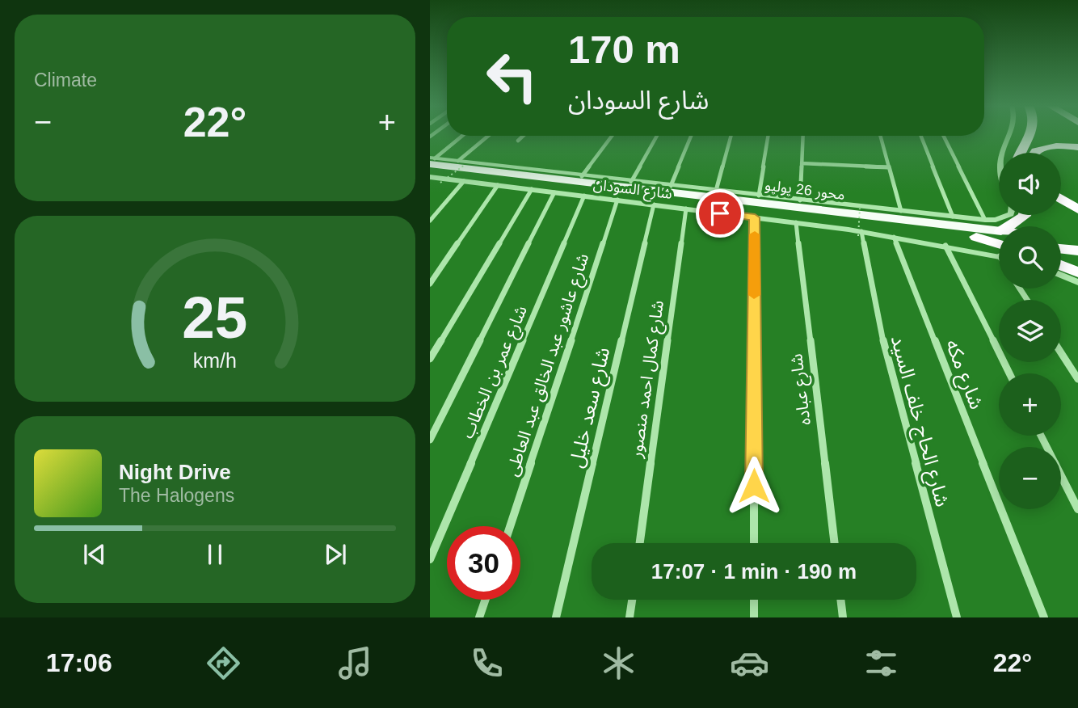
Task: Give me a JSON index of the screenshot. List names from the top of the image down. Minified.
{"streets":{"highway":["محور 26 يوليو"],"street":["شارع السودان","شارع عاشور عبد الخالق عبد العاطى","شارع عمر بن الخطاب","شارع مكه","شارع كمال احمد منصور","شارع عباده","شارع سعد خليل","شارع الحاج خلف السيد"]},"crossings":[["شارع السودان","شارع عاشور عبد الخالق عبد العاطى"],["شارع السودان","شارع عمر بن الخطاب"],["شارع السودان","شارع مكه"],["شارع السودان","شارع كمال احمد منصور"],["شارع السودان","شارع عباده"],["شارع السودان","شارع سعد خليل"],["شارع السودان","شارع الحاج خلف السيد"]],"page":{"tile":"Climate","turn":["170 m","شارع السودان"],"heat":["−","22°","+"],"map_buttons":["+","−"],"song":["Night Drive","The Halogens"],"limit":"30","trip":"17:07 · 1 min · 190 m","tabs":["17:06","22°"],"gauge":["25","km/h"]}}
